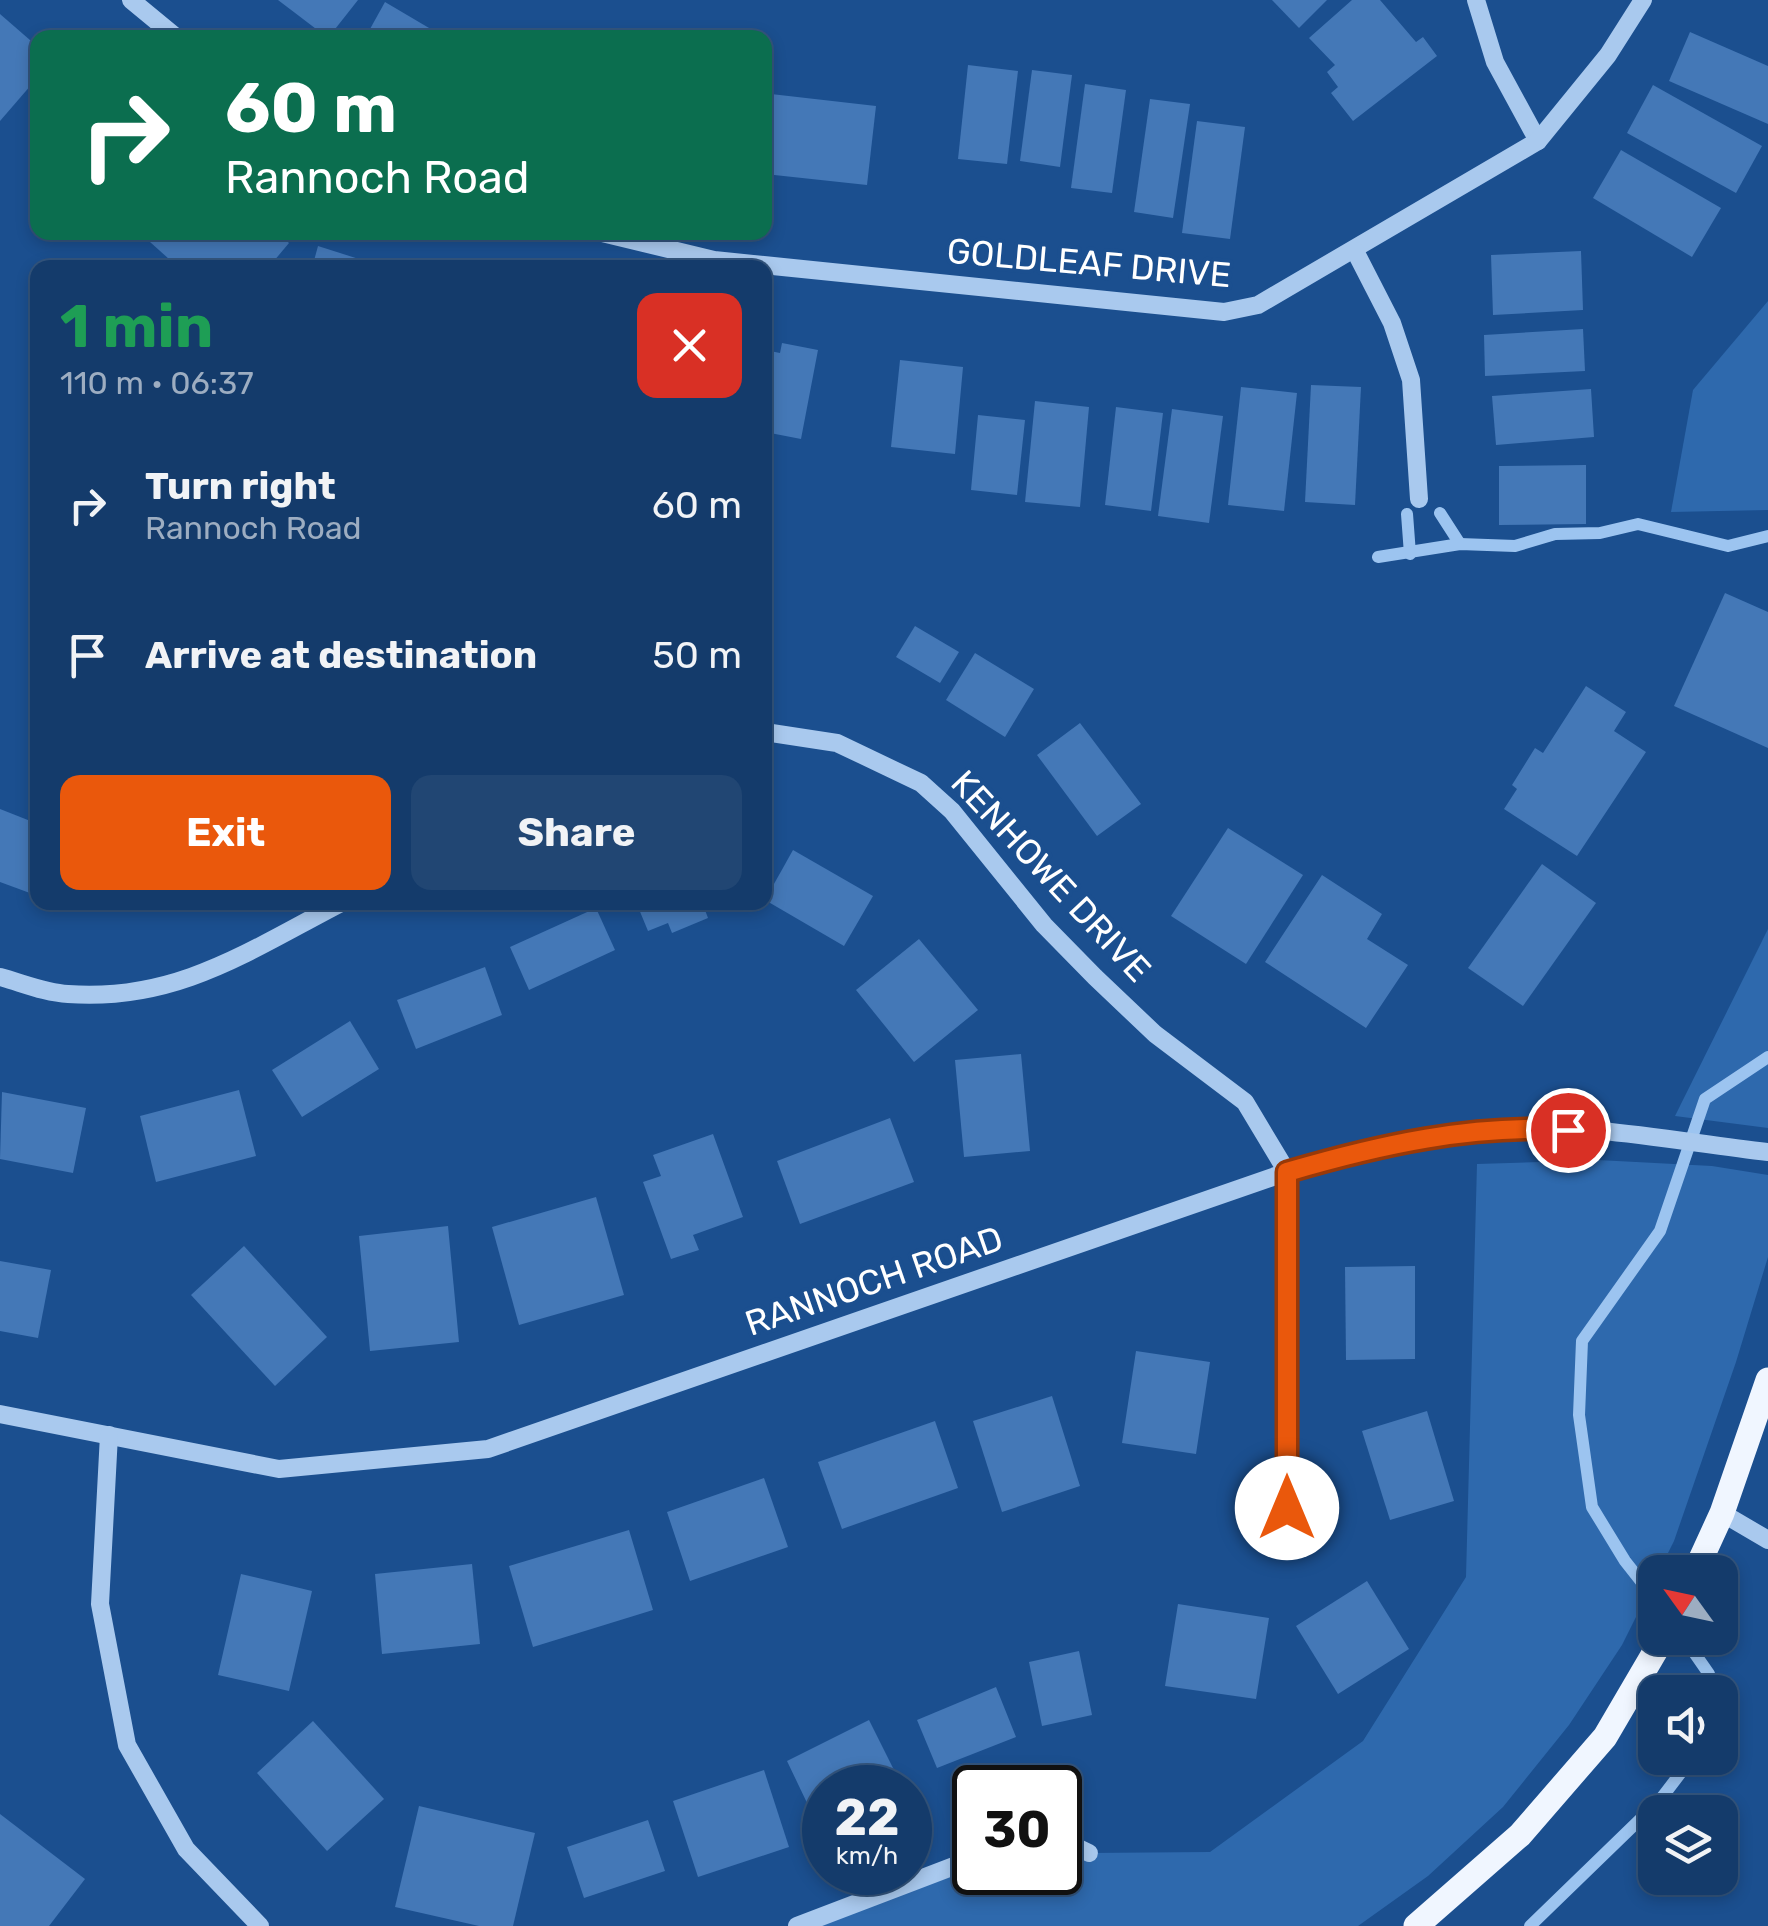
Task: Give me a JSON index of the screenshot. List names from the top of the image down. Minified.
{"streets":{"street":["GOLDLEAF DRIVE","KENHOWE DRIVE","RANNOCH ROAD"]},"crossings":[["KENHOWE DRIVE","RANNOCH ROAD"]],"north":"top left","page":{"turn":["60 m","Rannoch Road"],"heading":["1 min","110 m · 06:37"],"list":[{"name":"Turn right","note":"Rannoch Road","value":"60 m"},{"name":"Arrive at destination","value":"50 m"}],"buttons":["Exit","Share"],"speed":"22 km/h","limit":"30"}}
